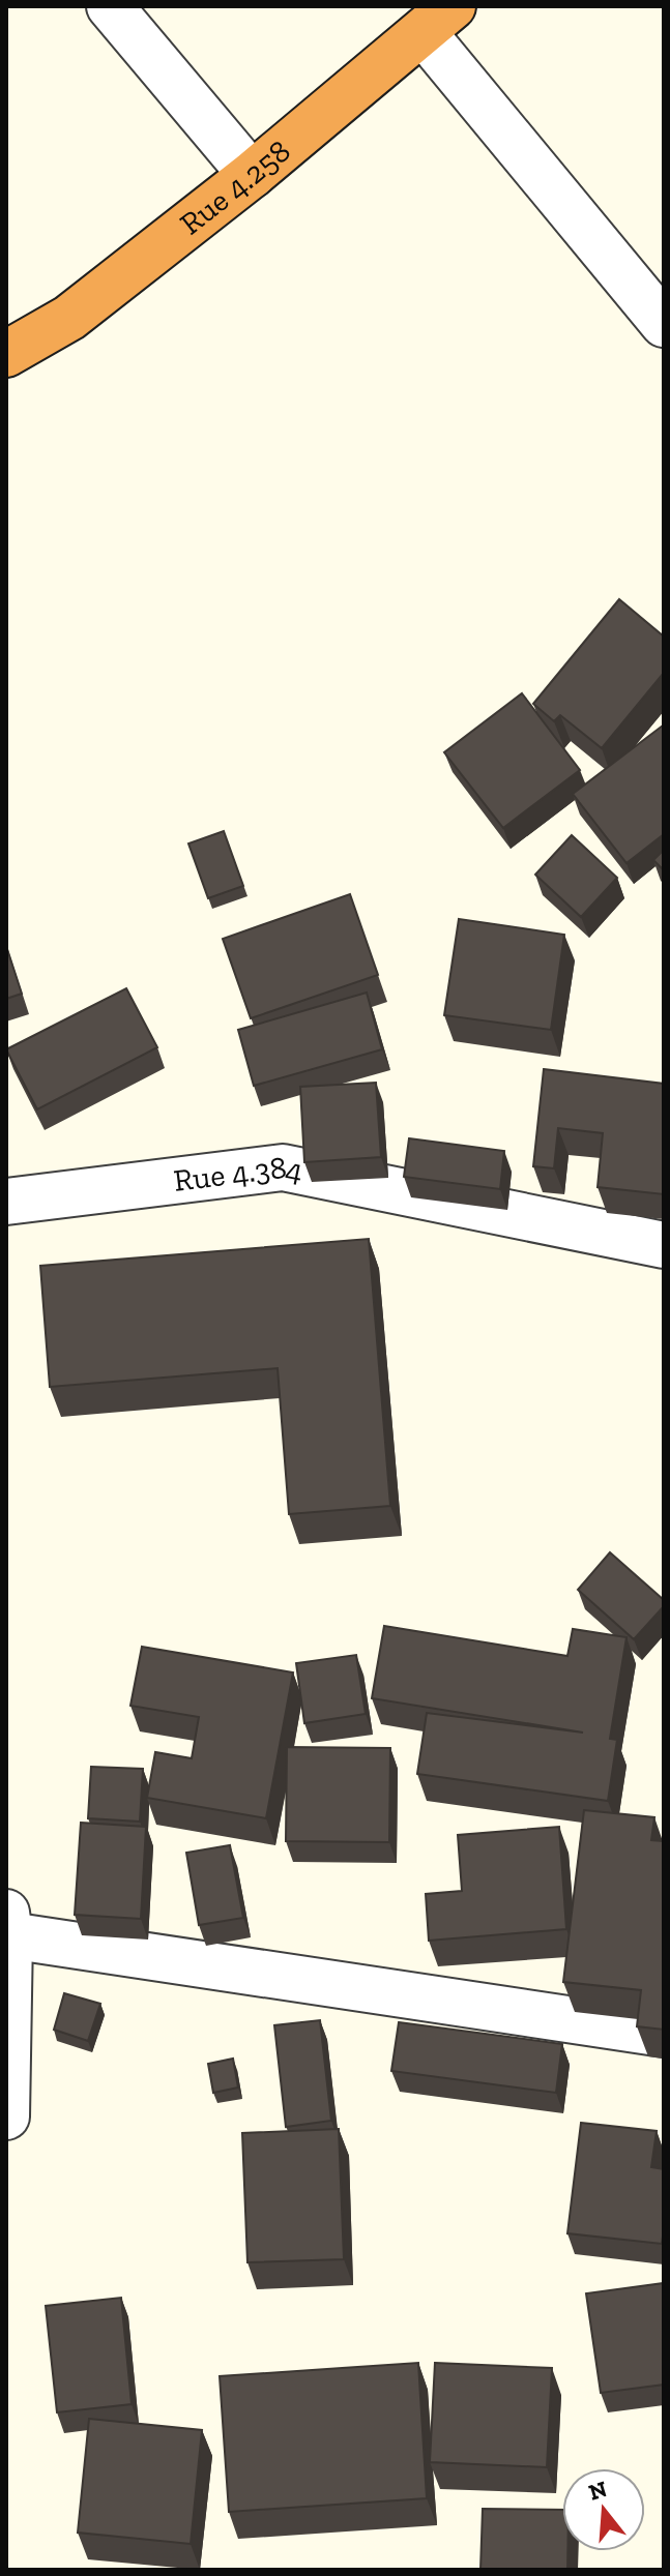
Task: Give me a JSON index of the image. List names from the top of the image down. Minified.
{"streets":{"highway":["Rue 4.258"],"street":["Rue 4.384"]},"north":"top"}
